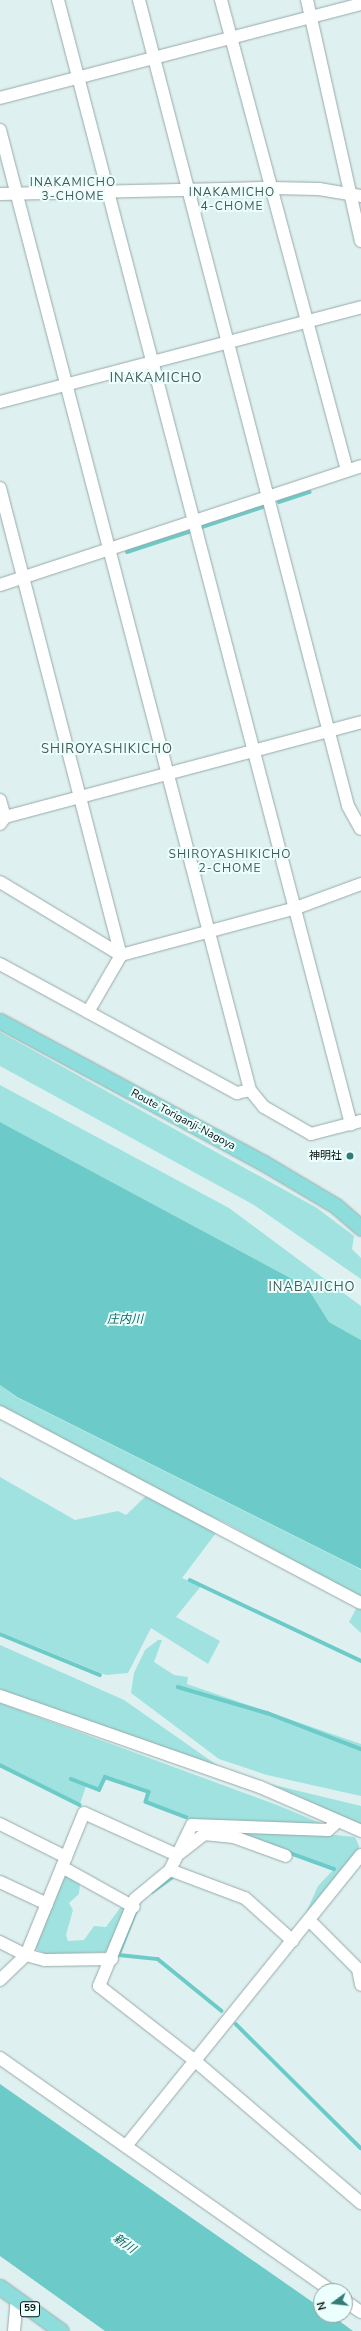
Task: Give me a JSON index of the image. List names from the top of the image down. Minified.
{"streets":{"main road":["Route Toriganji-Nagoya","59"]},"districts":["INAKAMICHO 3-CHOME","INAKAMICHO 4-CHOME","INAKAMICHO","SHIROYASHIKICHO","SHIROYASHIKICHO 2-CHOME","INABAJICHO"],"water":["庄内川","新川"],"places":["神明社"],"north":"left"}
